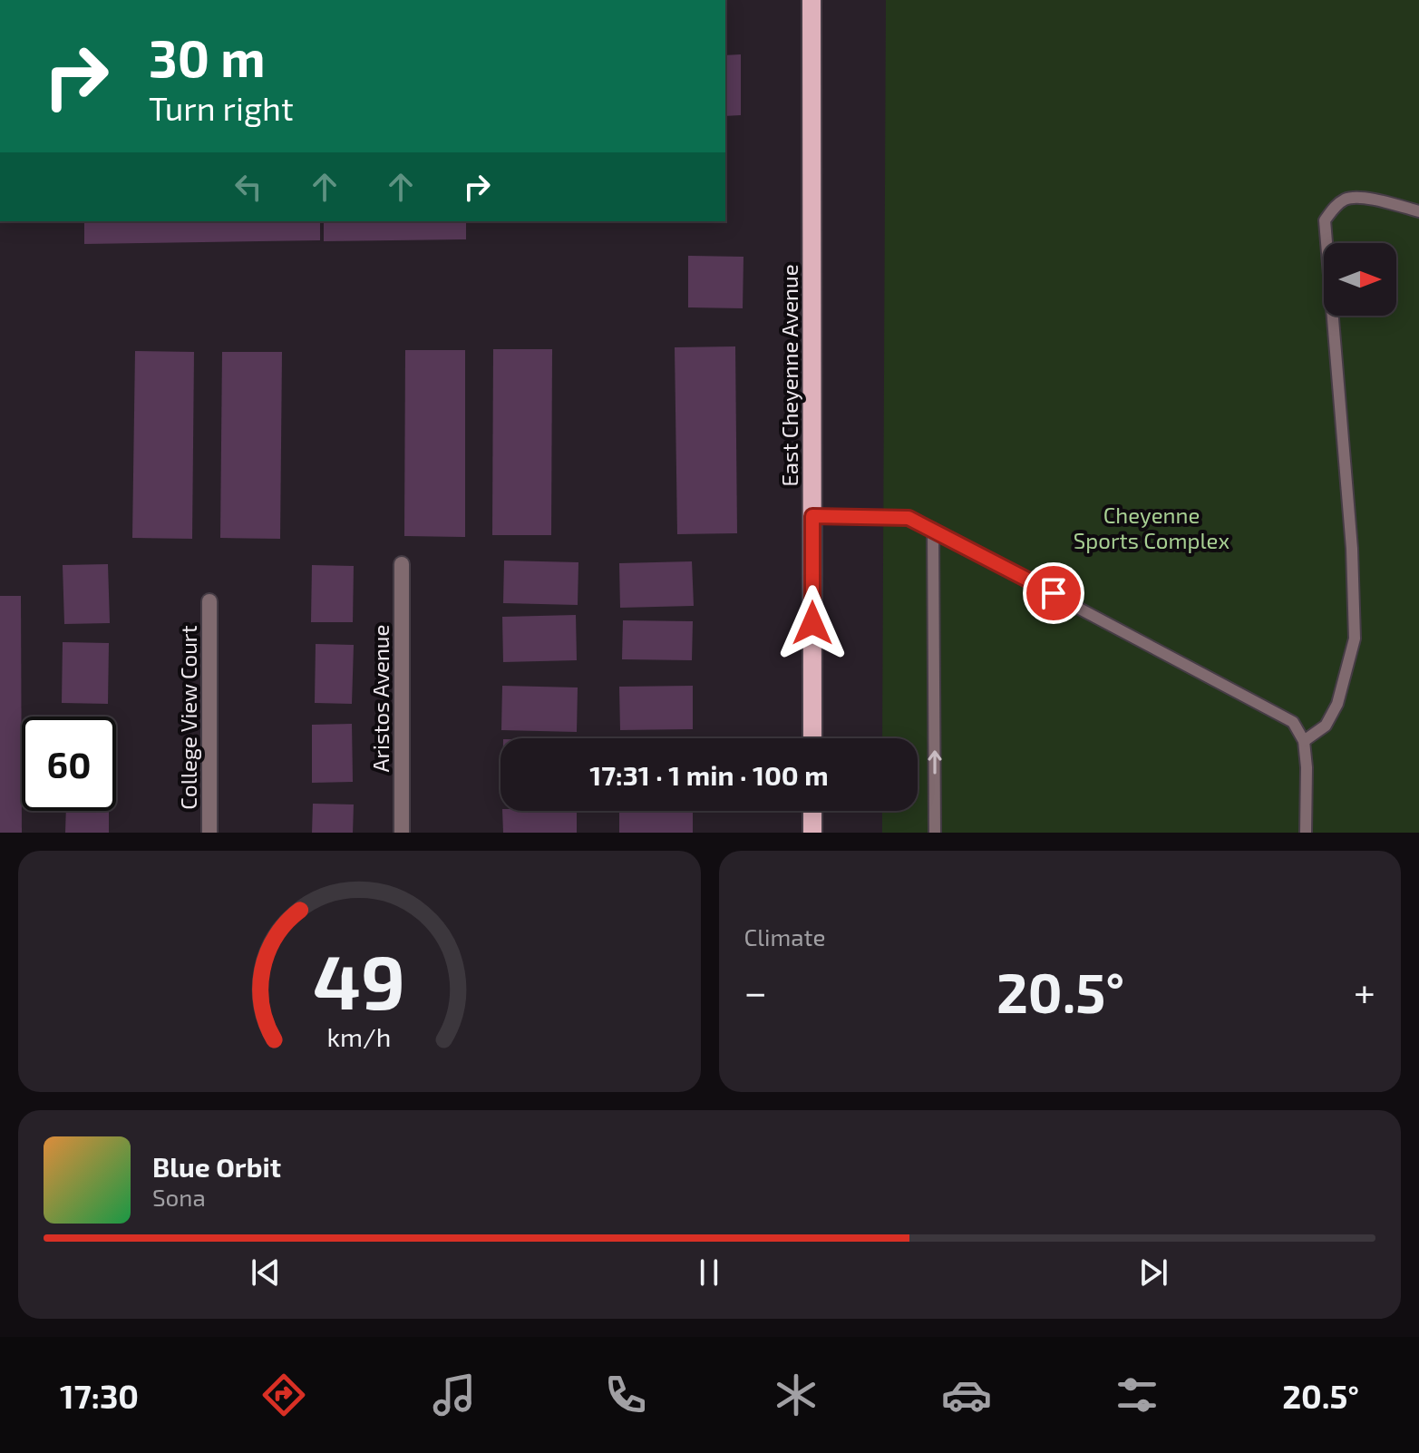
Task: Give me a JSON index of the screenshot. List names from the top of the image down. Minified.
{"streets":{"main road":["East Cheyenne Avenue"],"street":["Aristos Avenue","College View Court"]},"parks":["Cheyenne Sports Complex"],"north":"right","page":{"turn":["30 m","Turn right"],"limit":"60","trip":"17:31 · 1 min · 100 m","tile":"Climate","heat":["−","20.5°","+"],"song":["Blue Orbit","Sona"],"tabs":["17:30","20.5°"],"gauge":["49","km/h"]}}
